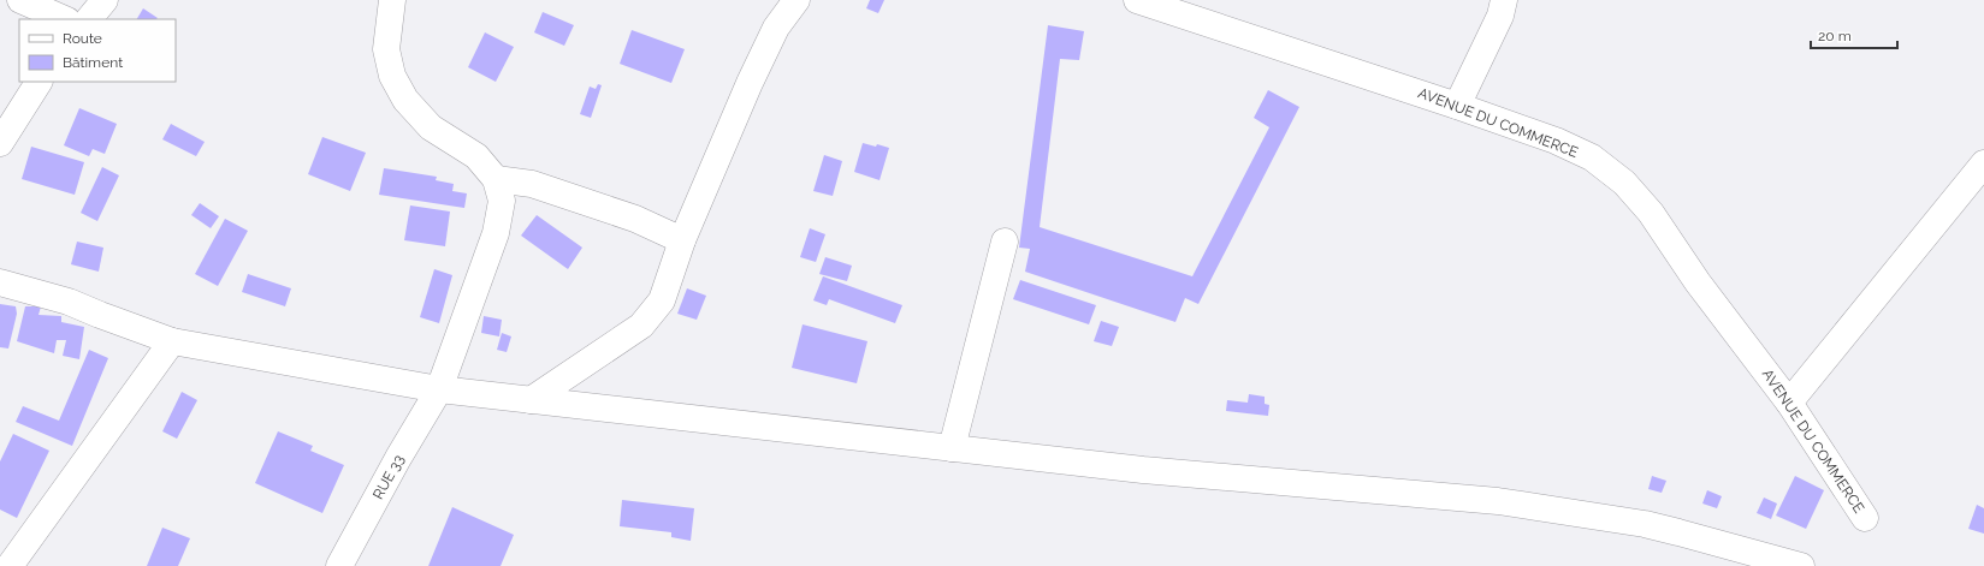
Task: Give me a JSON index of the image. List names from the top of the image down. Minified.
{"streets":{"street":["AVENUE DU COMMERCE","RUE 33"]},"legend":["Route","Bâtiment"],"scale_bar":"20 m"}
